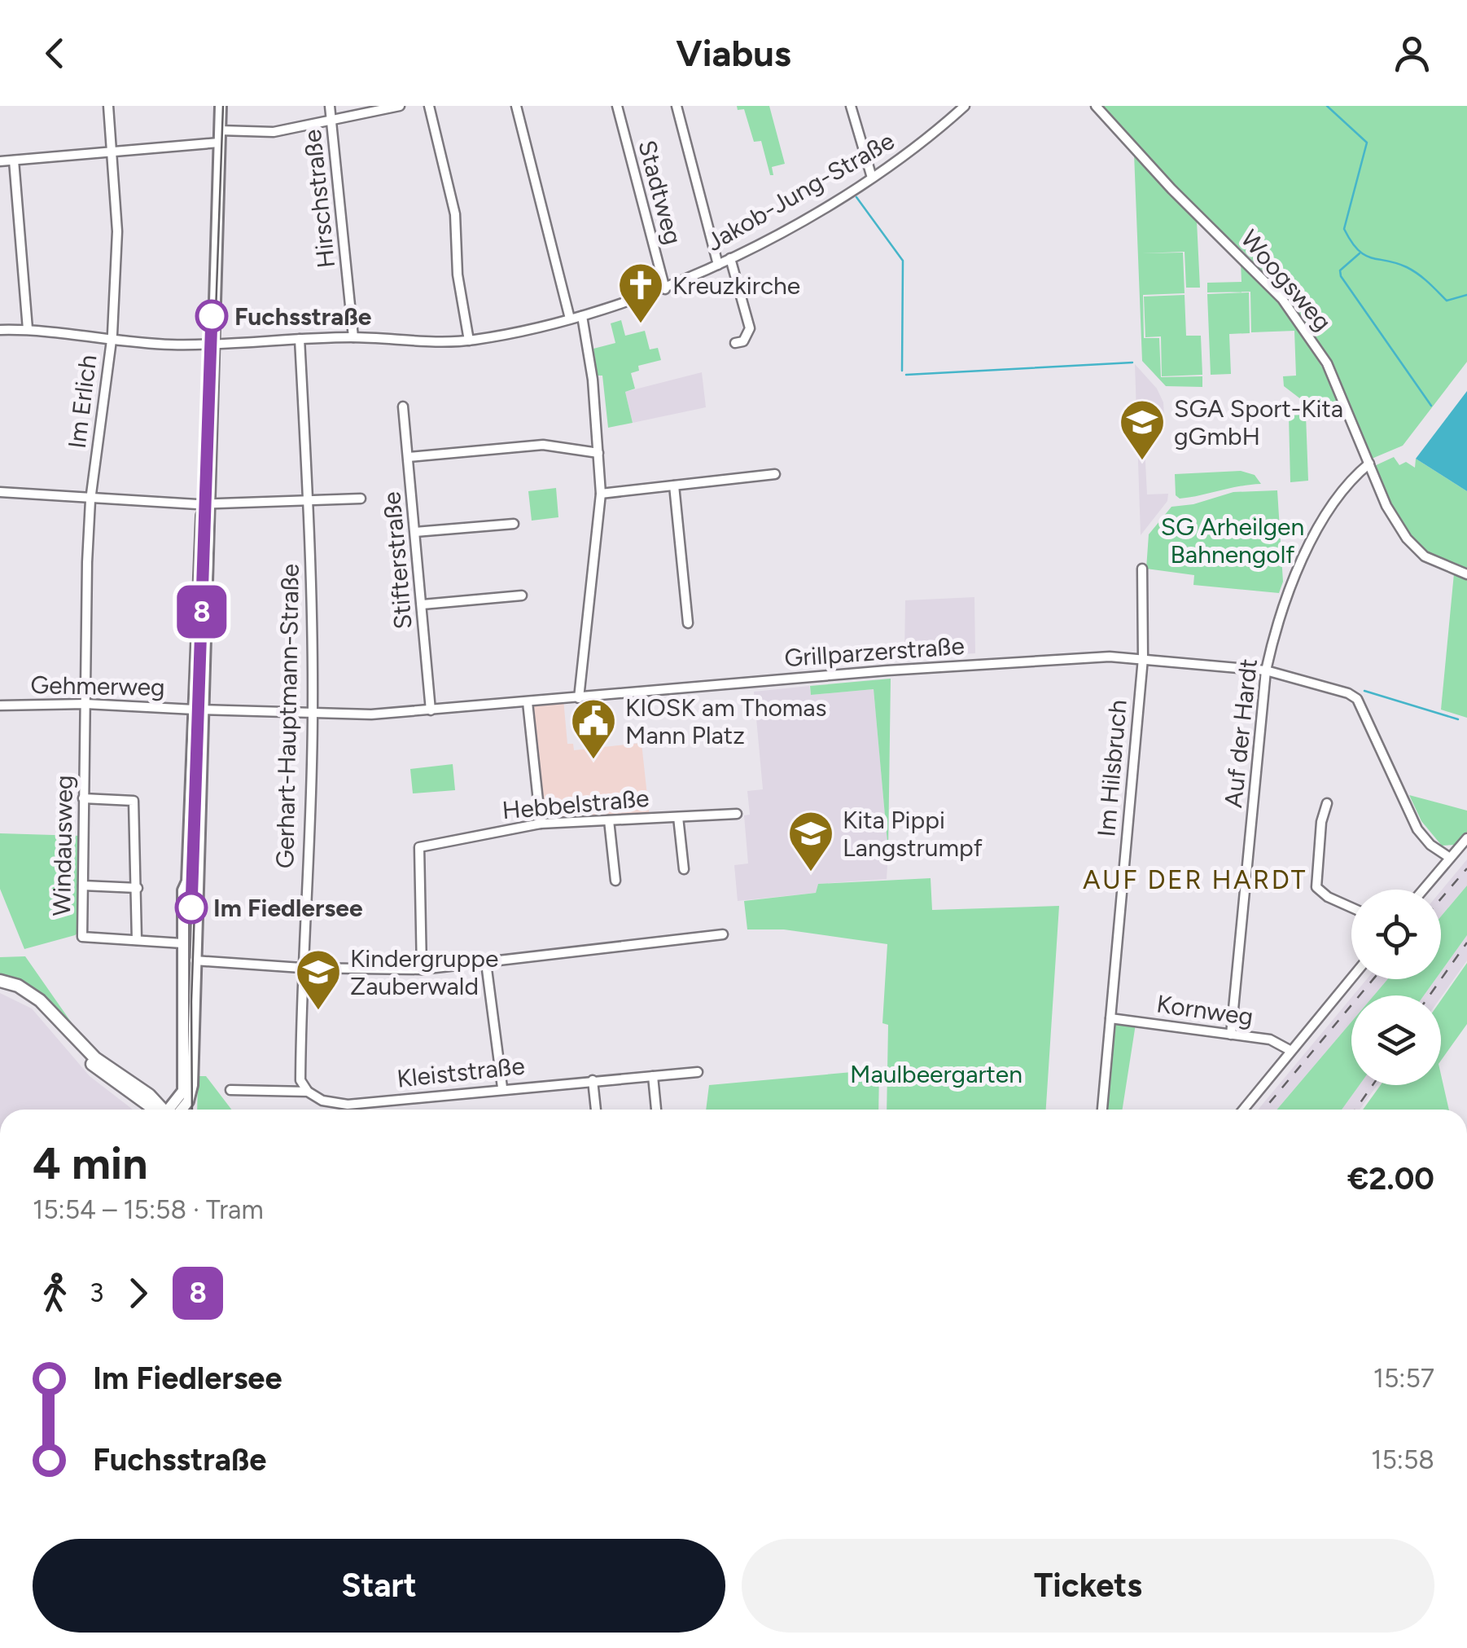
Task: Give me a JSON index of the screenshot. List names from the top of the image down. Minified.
{"streets":{"street":["Jakob-Jung-Straße","Stadtweg","Hirschstraße","Woogsweg","Im Erlich","Stifterstraße","Grillparzerstraße","Gehmerweg","Gerhart-Hauptmann-Straße","Auf der Hardt","Im Hilsbruch","Hebbelstraße","Windausweg","Kornweg","Kleiststraße"]},"crossings":[["Jakob-Jung-Straße","Stadtweg"],["Jakob-Jung-Straße","Hirschstraße"],["Jakob-Jung-Straße","Gerhart-Hauptmann-Straße"],["Woogsweg","Auf der Hardt"],["Im Erlich","Gehmerweg"],["Im Erlich","Windausweg"],["Stifterstraße","Grillparzerstraße"],["Grillparzerstraße","Gehmerweg"],["Grillparzerstraße","Gerhart-Hauptmann-Straße"],["Grillparzerstraße","Auf der Hardt"],["Grillparzerstraße","Im Hilsbruch"],["Gehmerweg","Windausweg"],["Gerhart-Hauptmann-Straße","Kleiststraße"],["Auf der Hardt","Kornweg"],["Im Hilsbruch","Kornweg"]],"districts":["AUF DER HARDT"],"parks":["SG Arheilgen Bahnengolf","Maulbeergarten"],"places":{"other":["Fuchsstraße","Im Fiedlersee"],"church":["Kreuzkirche"],"school or university":["SGA Sport-Kita gGmbH","Kita Pippi Langstrumpf","Kindergruppe Zauberwald"],"public building":["KIOSK am Thomas Mann Platz"]},"lines":["tram line 8"],"page":{"header":"Viabus","on_map":"8","heading":["4 min","15:54 – 15:58 · Tram","€2.00"],"legs":["3","8"],"list":[{"name":"Im Fiedlersee","value":"15:57"},{"name":"Fuchsstraße","value":"15:58"}],"buttons":["Start","Tickets"]}}
